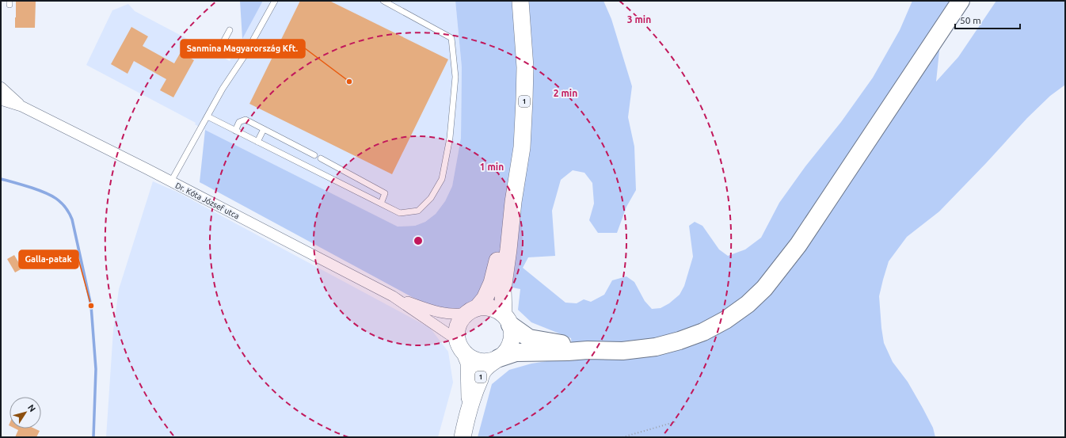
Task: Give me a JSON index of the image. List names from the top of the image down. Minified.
{"streets":{"main road":["1"],"street":["Dr. Kóta József utca"]},"places":["Sanmina Magyarország Kft.","Galla-patak"],"scale_bar":"50 m","north":"top right","rings":["3 min","2 min","1 min"]}
